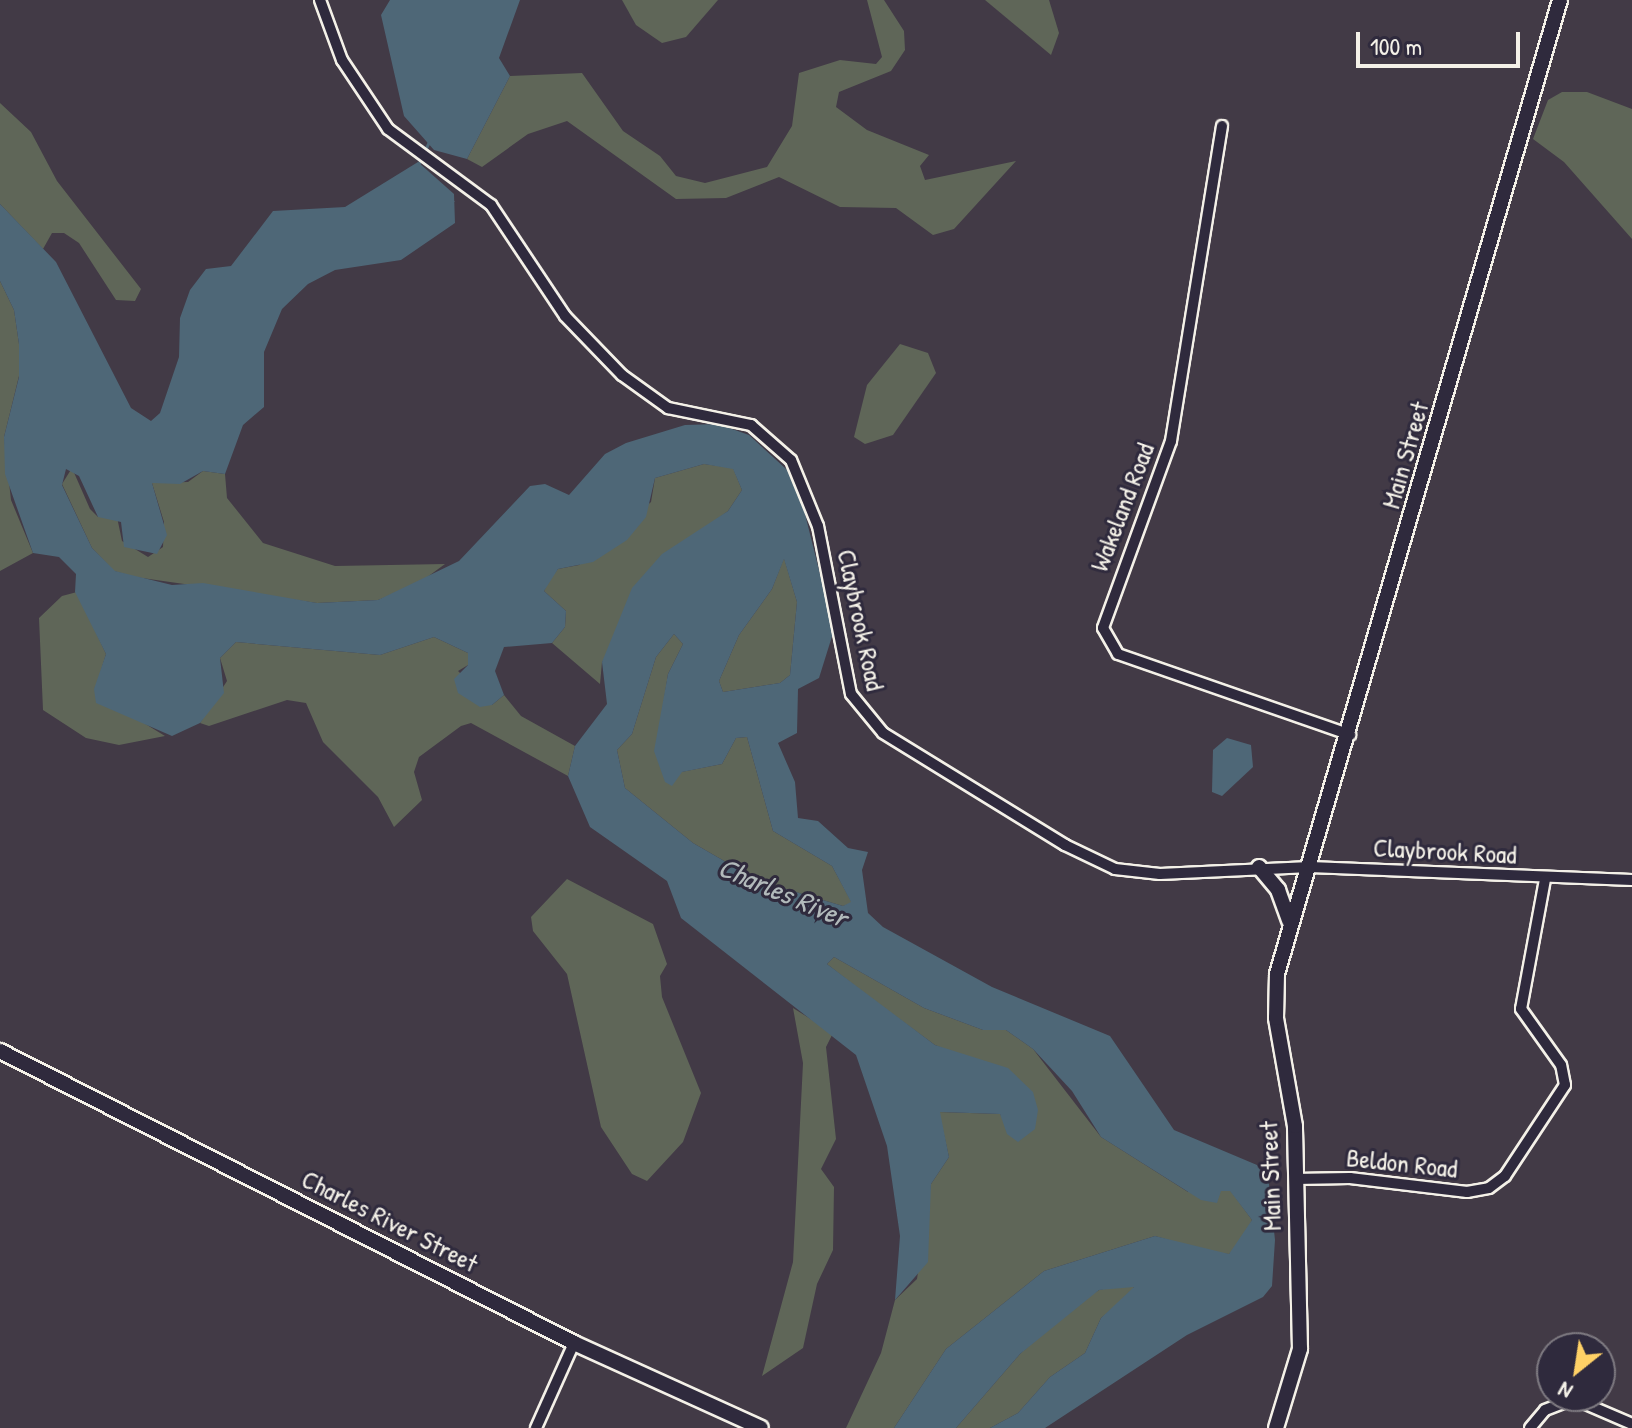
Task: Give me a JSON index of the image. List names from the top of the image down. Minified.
{"streets":{"street":["Main Street","Wakeland Road","Claybrook Road","Beldon Road","Charles River Street"]},"crossings":[["Main Street","Wakeland Road"],["Main Street","Claybrook Road"],["Main Street","Beldon Road"],["Claybrook Road","Beldon Road"]],"water":["Charles River"],"scale_bar":"100 m","north":"bottom left"}
